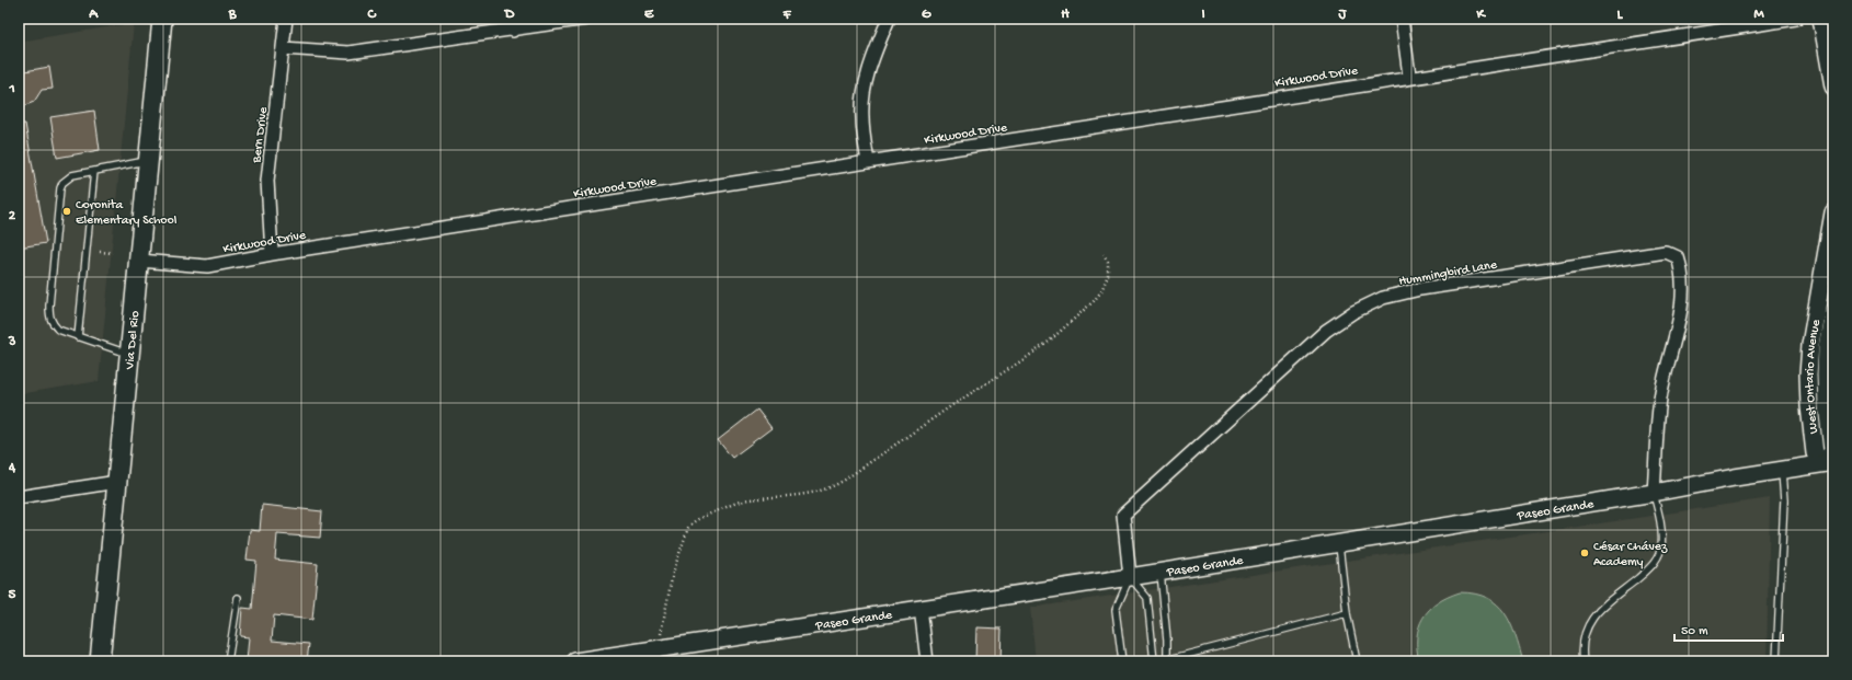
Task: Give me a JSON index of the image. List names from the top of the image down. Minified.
{"streets":{"main road":["Via Del Rio","West Ontario Avenue","Paseo Grande"],"street":["Kirkwood Drive","Bern Drive","Hummingbird Lane"]},"crossings":[["Kirkwood Drive","Bern Drive"],["Kirkwood Drive","Via Del Rio"],["Hummingbird Lane","Paseo Grande"],["West Ontario Avenue","Paseo Grande"]],"places":["Coronita Elementary School","César Chávez Academy"],"scale_bar":"50 m","grid":{"columns":["A","B","C","D","E","F","G","H","I","J","K","L","M"],"rows":["1","2","3","4","5"]}}
